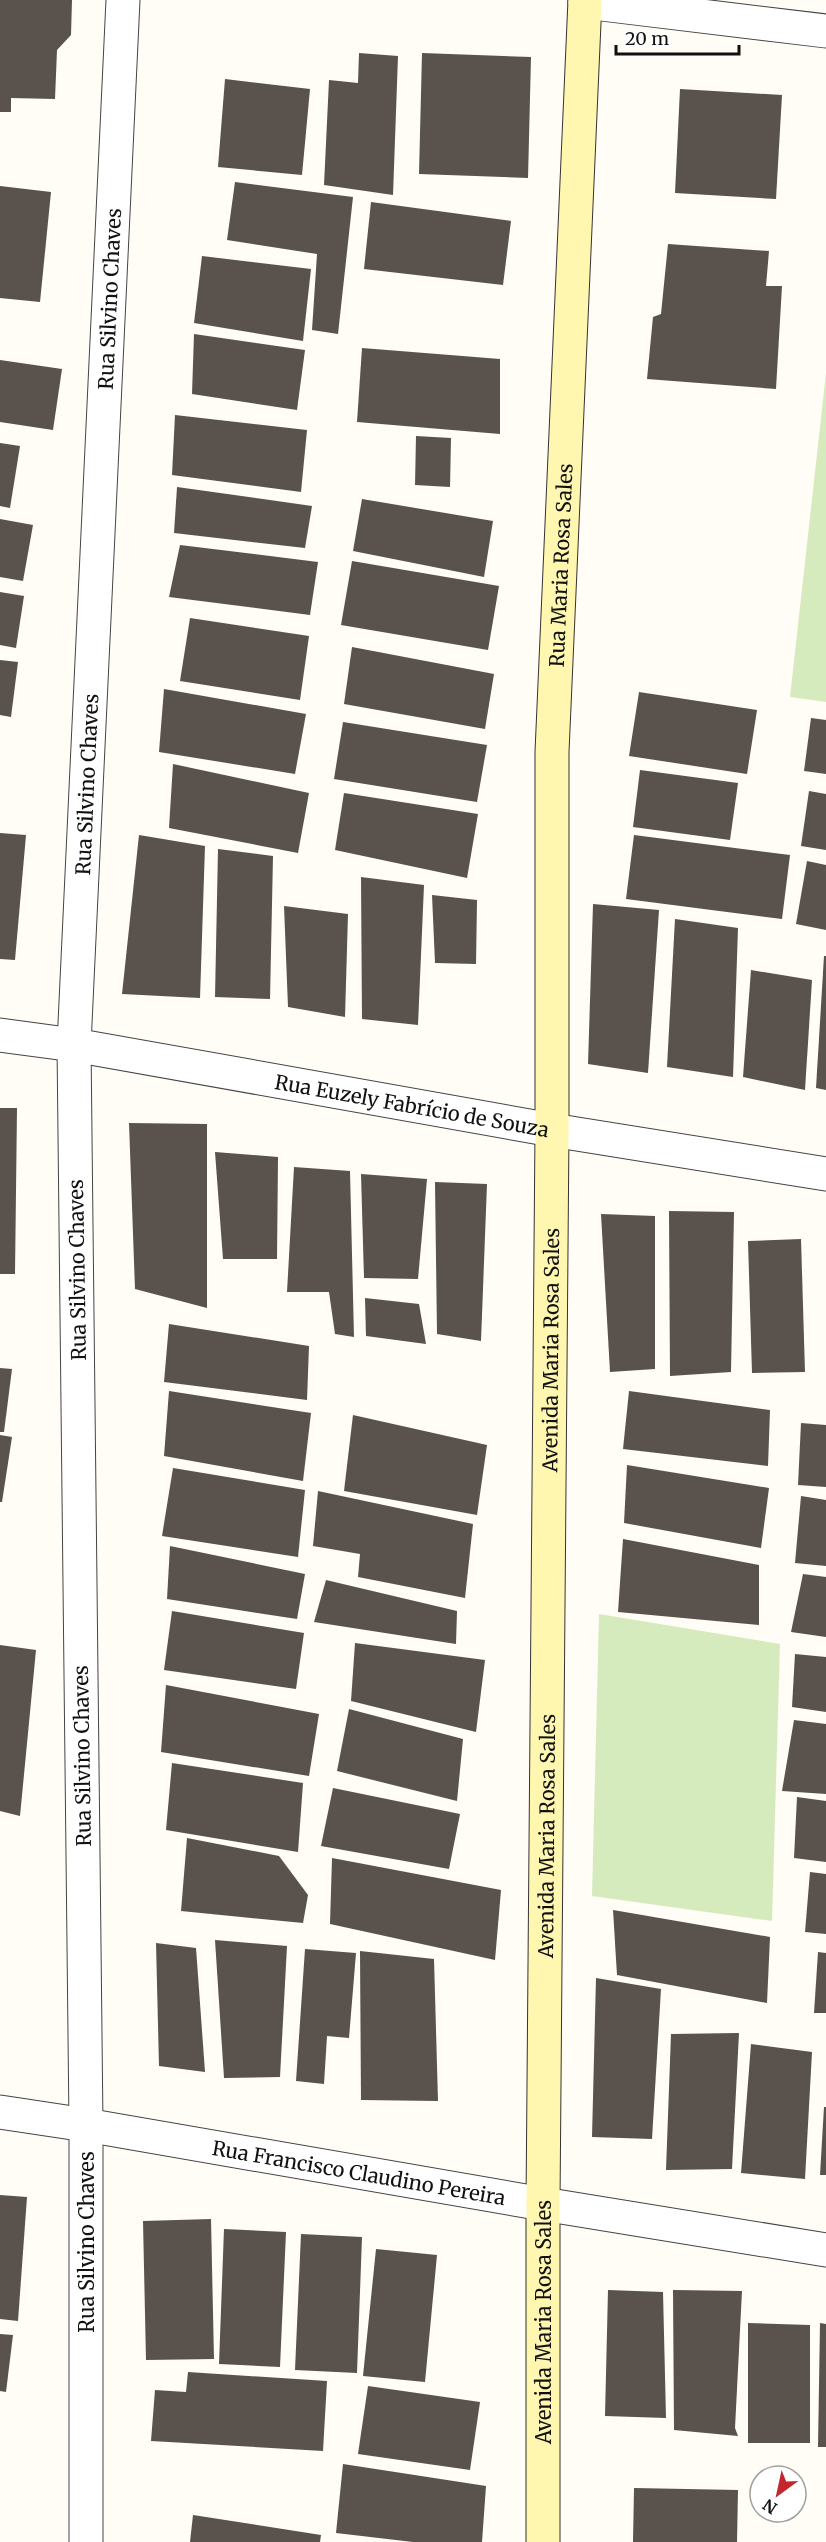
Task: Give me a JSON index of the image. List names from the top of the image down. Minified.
{"streets":{"main road":["Rua Maria Rosa Sales","Avenida Maria Rosa Sales"],"street":["Rua Silvino Chaves","Rua Euzely Fabrício de Souza","Rua Francisco Claudino Pereira"]},"crossings":[["Rua Silvino Chaves","Rua Euzely Fabrício de Souza"],["Rua Silvino Chaves","Rua Francisco Claudino Pereira"],["Rua Maria Rosa Sales","Rua Euzely Fabrício de Souza"],["Rua Maria Rosa Sales","Avenida Maria Rosa Sales"],["Rua Euzely Fabrício de Souza","Avenida Maria Rosa Sales"],["Avenida Maria Rosa Sales","Rua Francisco Claudino Pereira"]],"scale_bar":"20 m","north":"bottom left"}
